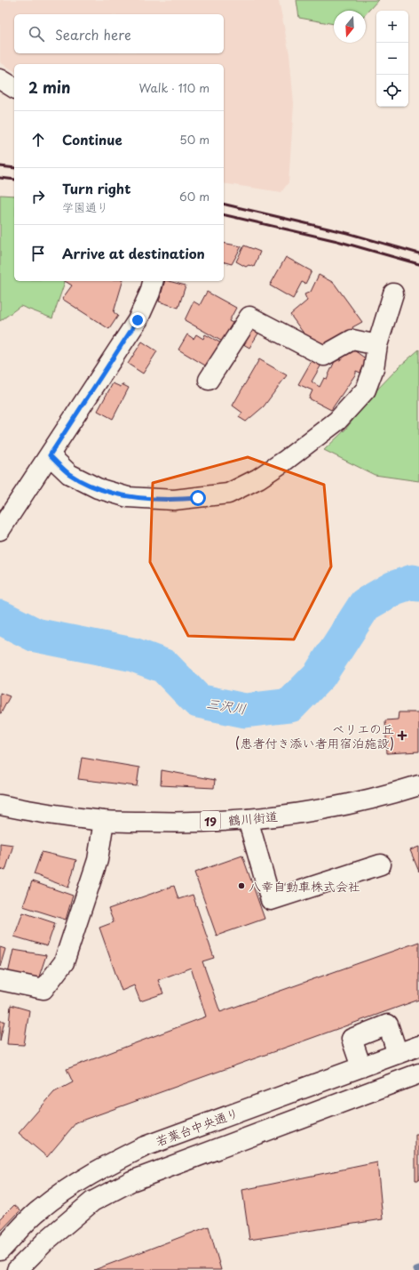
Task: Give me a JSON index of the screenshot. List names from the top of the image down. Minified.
{"streets":{"street":["鶴川街道","19","若葉台中央通り"]},"water":["三沢川"],"places":{"health":["ベリエの丘 (患者付き添い者用宿泊施設)"],"other":["八幸自動車株式会社"]},"north":"bottom","page":{"map_buttons":["+","−"],"search":"Search here","heading":["2 min","Walk · 110 m"],"list":[["Continue","50 m"],["Turn right","学園通り","60 m"],"Arrive at destination"]}}
